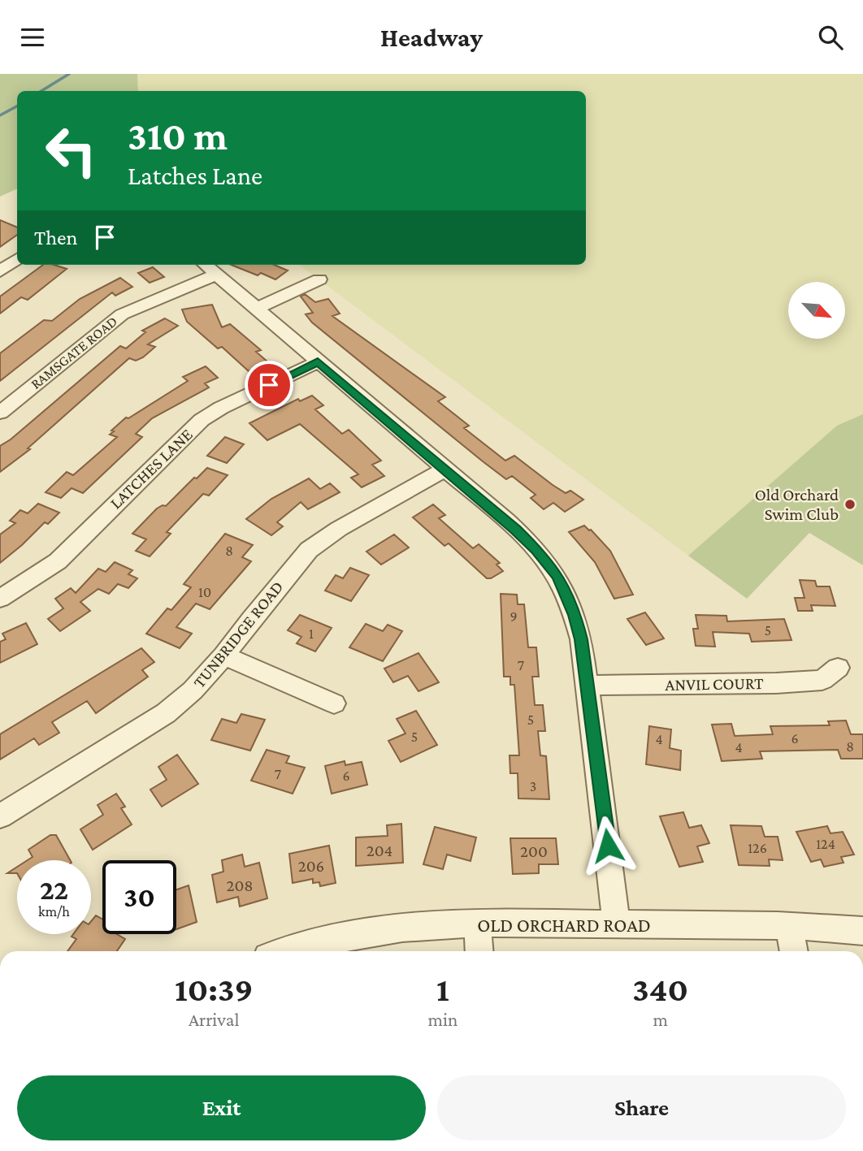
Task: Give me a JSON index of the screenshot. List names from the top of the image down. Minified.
{"streets":{"street":["RAMSGATE ROAD","LATCHES LANE","TUNBRIDGE ROAD","ANVIL COURT","OLD ORCHARD ROAD"]},"places":["Old Orchard Swim Club"],"house_numbers":["8","10","9","5","1","7","5","5","6","4","8","4","7","6","3","124","126","204","200","206","208"],"north":"bottom right","page":{"header":"Headway","turn":["310 m","Latches Lane"],"then":"Then","speed":"22 km/h","limit":"30","eta":["10:39","Arrival","1","min","340","m"],"buttons":["Exit","Share"]}}
